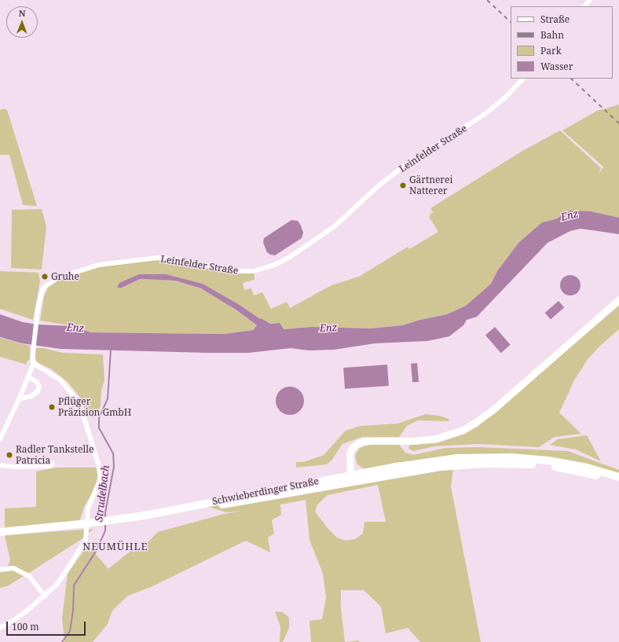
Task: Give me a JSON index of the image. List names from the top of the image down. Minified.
{"streets":{"main road":["Schwieberdinger Straße"],"street":["Leinfelder Straße"]},"districts":["NEUMÜHLE"],"water":["Enz","Strudelbach"],"places":["Gärtnerei Natterer","Gruhe","Pflüger Präzision GmbH","Radler Tankstelle Patricia"],"legend":["Straße","Bahn","Park","Wasser"],"scale_bar":"100 m","north":"top"}
